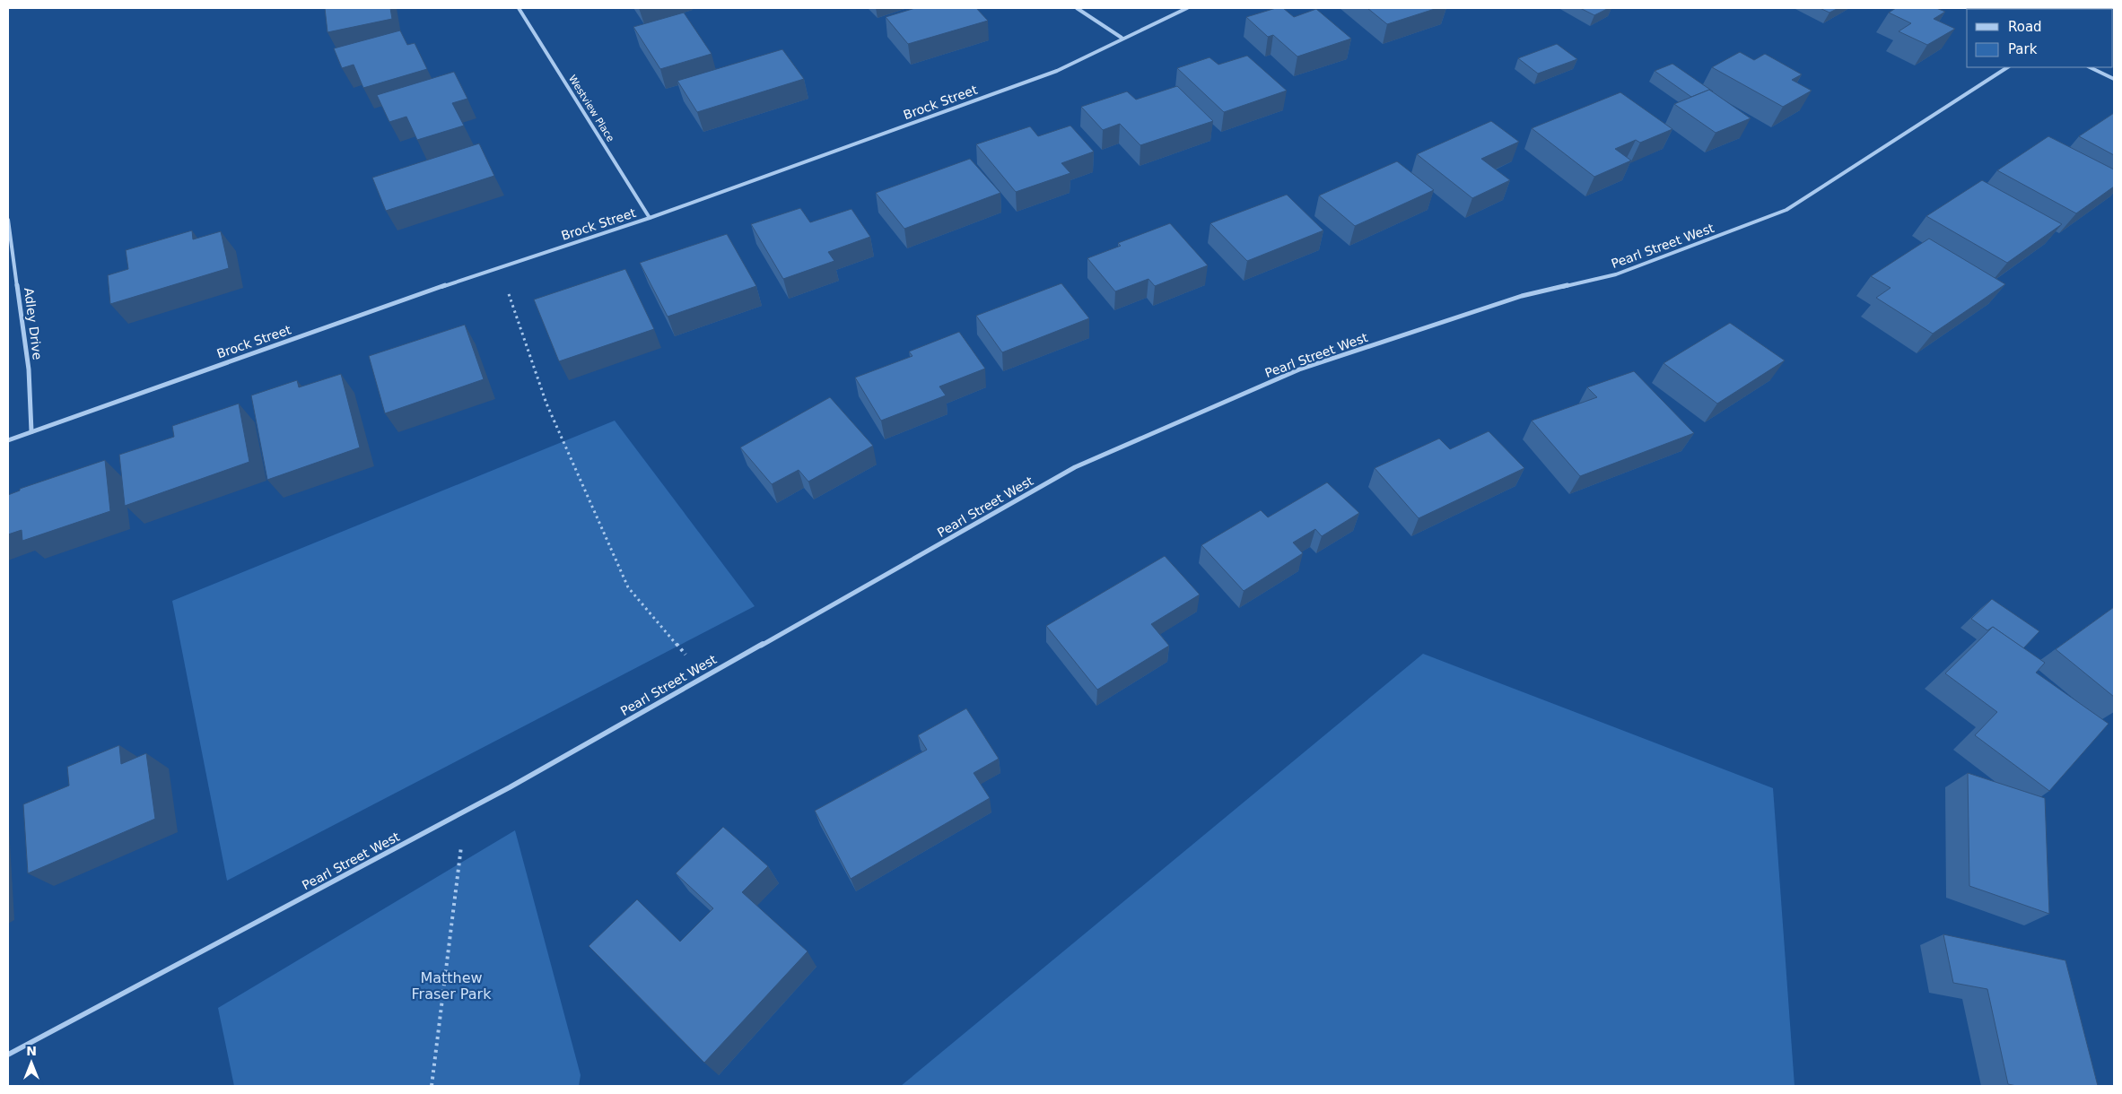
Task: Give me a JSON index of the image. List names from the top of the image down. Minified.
{"streets":{"street":["Brock Street","Westview Place","Pearl Street West","Adley Drive"]},"crossings":[["Brock Street","Westview Place"],["Brock Street","Adley Drive"]],"parks":["Matthew Fraser Park"],"legend":["Road","Park"],"north":"top"}
